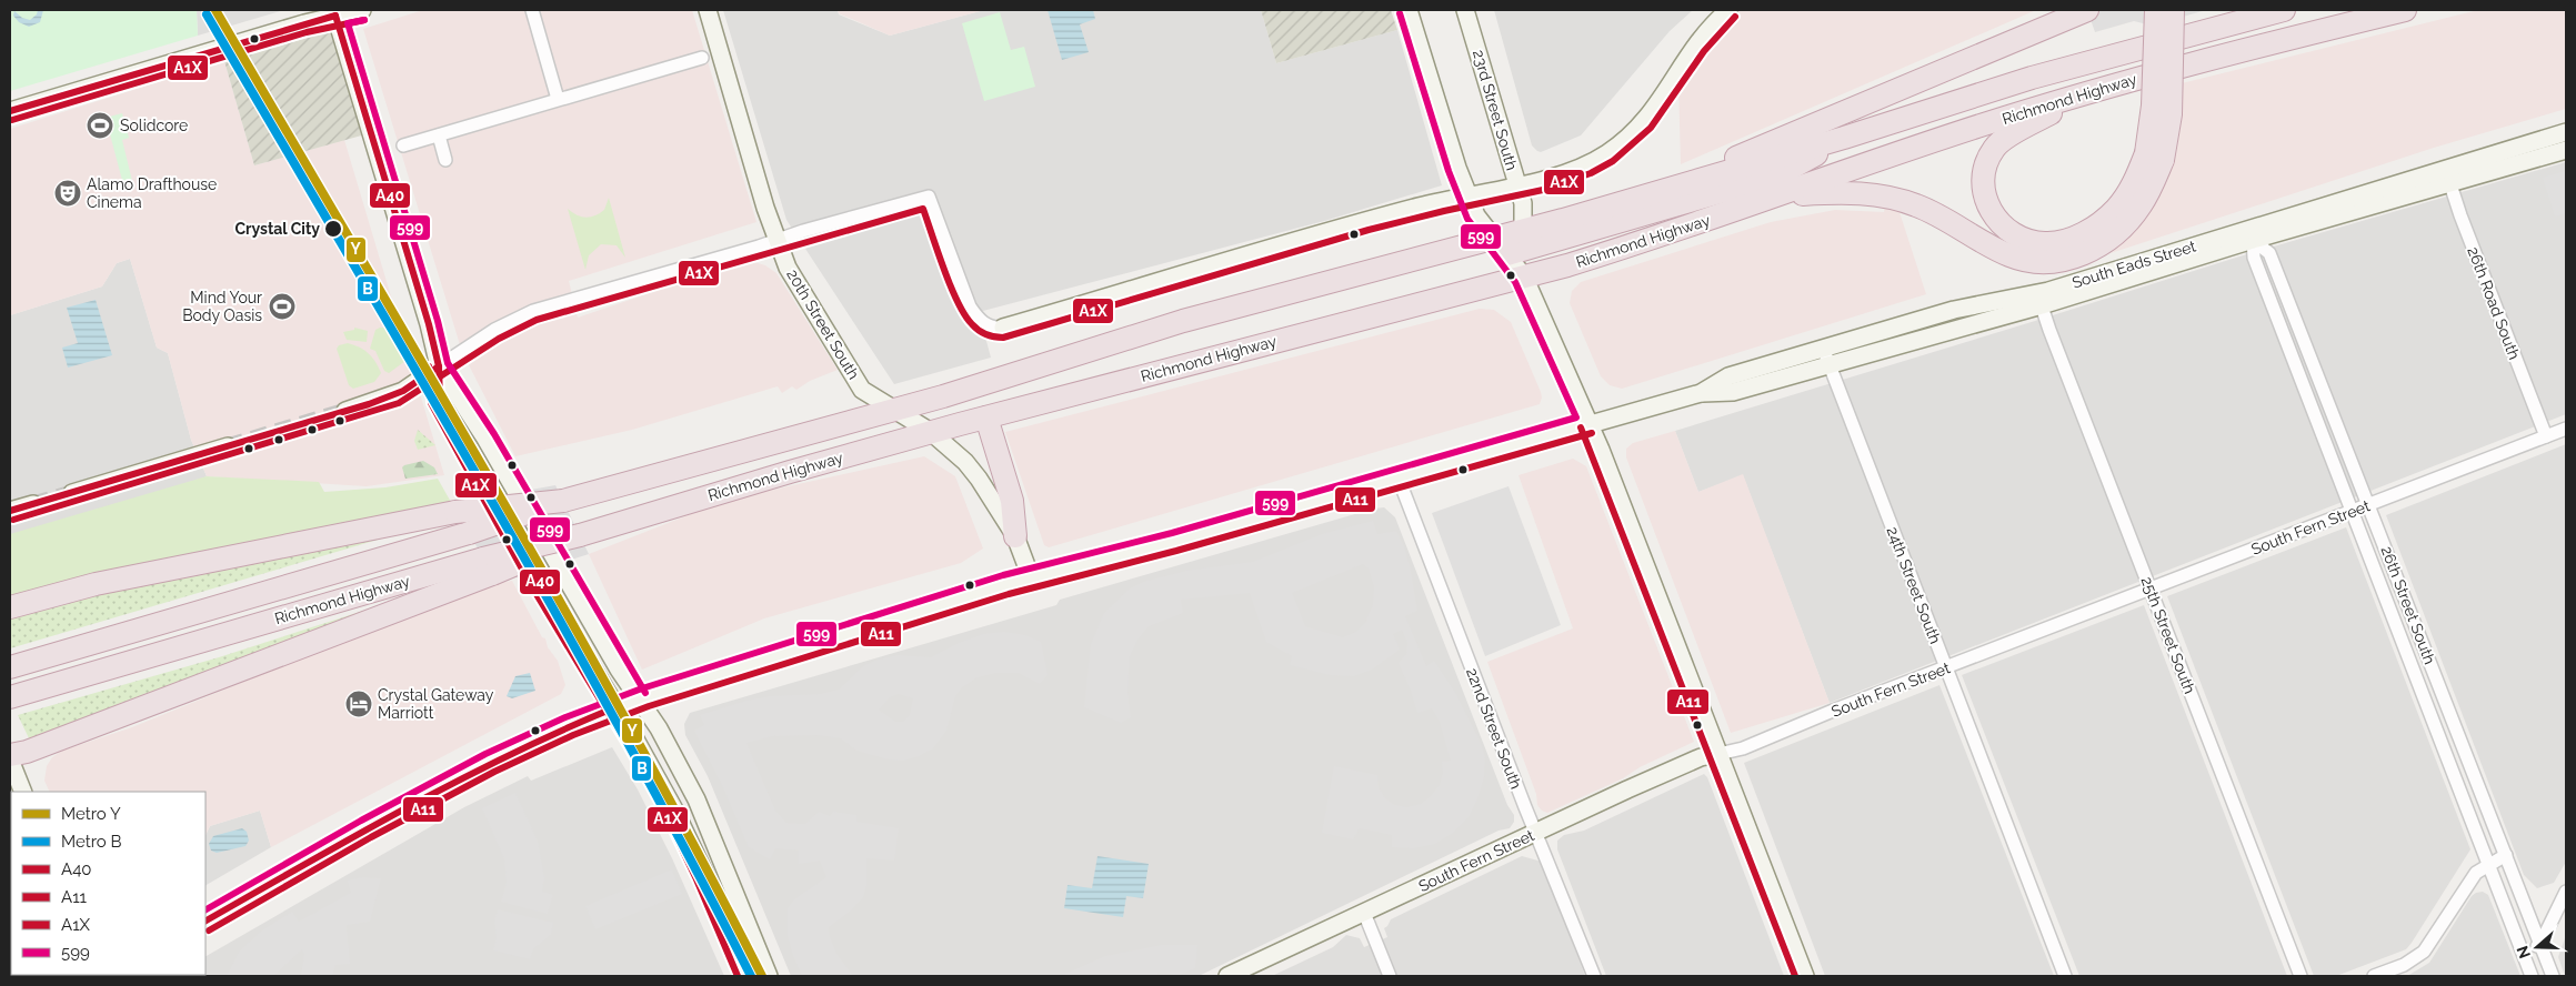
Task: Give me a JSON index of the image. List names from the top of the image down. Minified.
{"streets":{"highway":["Richmond Highway"],"street":["23rd Street South","South Eads Street","26th Road South","20th Street South","South Fern Street","24th Street South","26th Street South","25th Street South","22nd Street South"]},"crossings":[["Richmond Highway","23rd Street South"],["Richmond Highway","20th Street South"],["23rd Street South","South Eads Street"],["23rd Street South","South Fern Street"],["South Eads Street","26th Road South"],["South Eads Street","20th Street South"],["South Eads Street","24th Street South"],["South Eads Street","26th Street South"],["South Eads Street","25th Street South"],["South Eads Street","22nd Street South"],["26th Road South","South Fern Street"],["South Fern Street","24th Street South"],["South Fern Street","26th Street South"],["South Fern Street","25th Street South"],["South Fern Street","22nd Street South"]],"places":{"sports":["Solidcore","Mind Your Body Oasis"],"theatre":["Alamo Drafthouse Cinema"],"other":["Crystal City"],"hotel":["Crystal Gateway Marriott"]},"lines":["metro line Y","transit line 599","metro line B","transit line A40","transit line A1X","transit line A11"],"legend":["Metro Y","Metro B","A40","A11","A1X","599"],"north":"left"}
